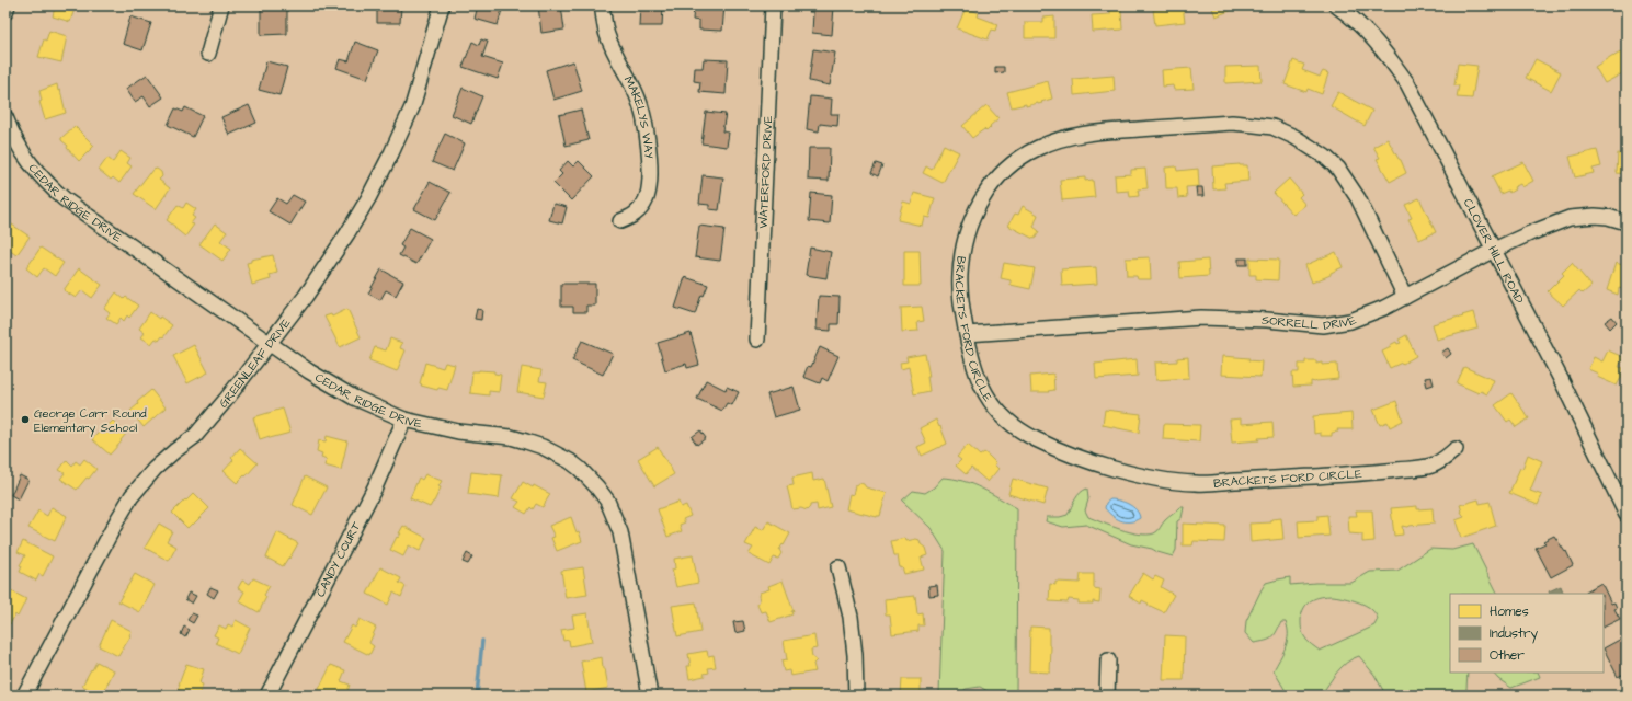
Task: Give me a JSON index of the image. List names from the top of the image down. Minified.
{"streets":{"street":["MAKELYS WAY","WATERFORD DRIVE","CEDAR RIDGE DRIVE","CLOVER HILL ROAD","SORRELL DRIVE","BRACKETS FORD CIRCLE","GREENLEAF DRIVE","CANDY COURT"]},"crossings":[["CEDAR RIDGE DRIVE","GREENLEAF DRIVE"],["CEDAR RIDGE DRIVE","CANDY COURT"],["CLOVER HILL ROAD","SORRELL DRIVE"],["SORRELL DRIVE","BRACKETS FORD CIRCLE"]],"places":["George Carr Round Elementary School"],"legend":["Homes","Industry","Other"]}
